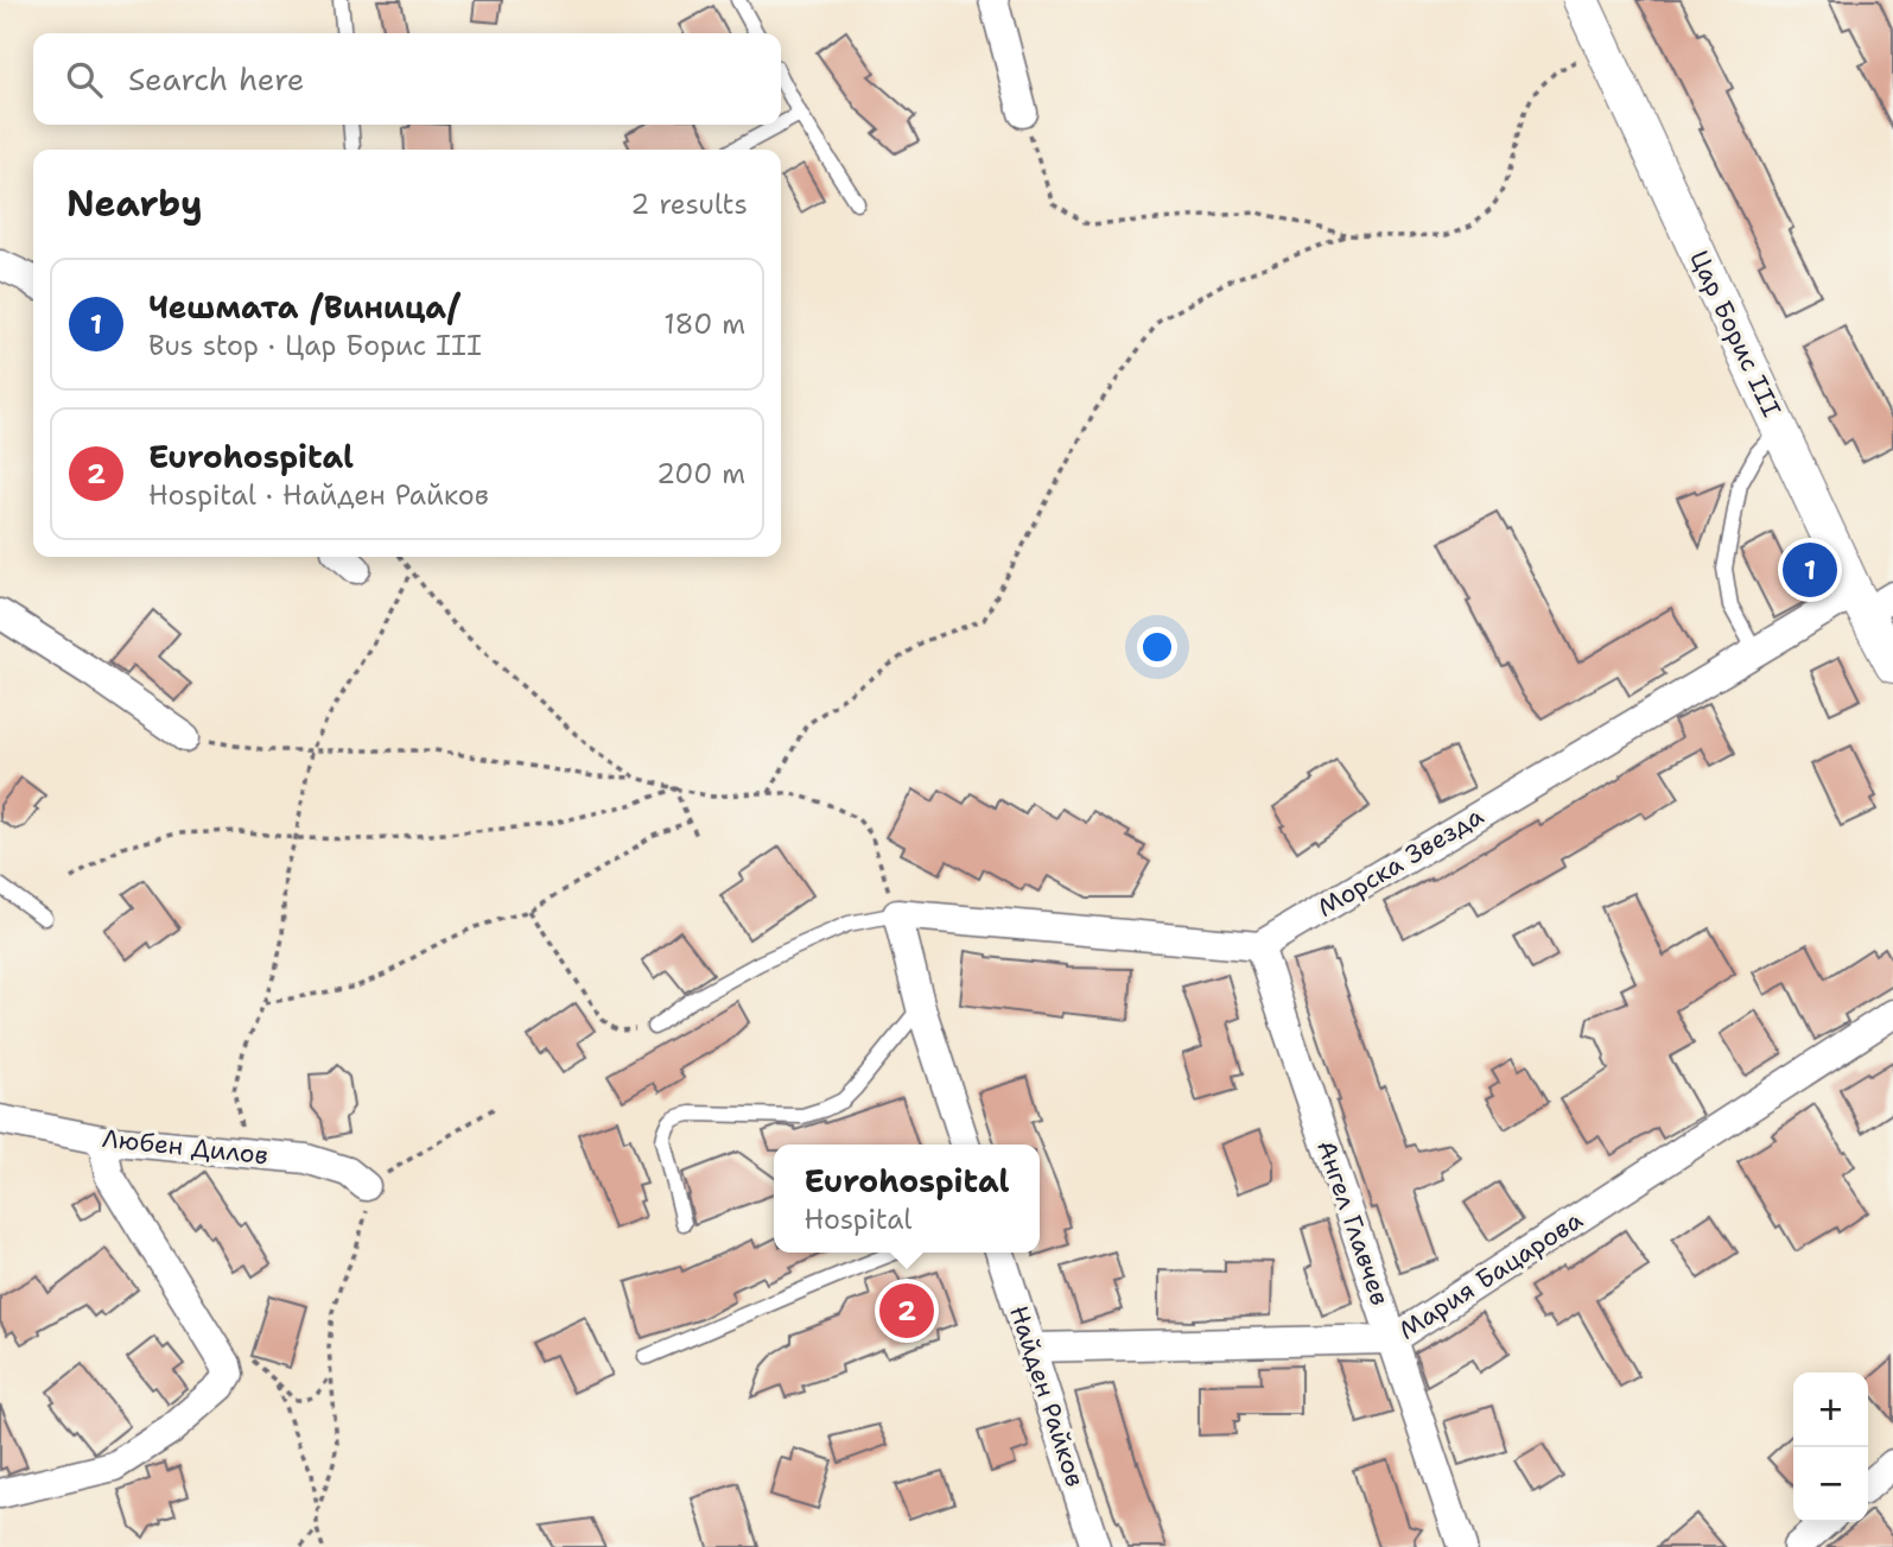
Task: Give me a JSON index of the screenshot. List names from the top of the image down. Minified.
{"streets":{"street":["Цар Борис III","Морска Звезда","Любен Дилов","Ангел Главчев","Мария Бацарова","Найден Райков"]},"crossings":[["Цар Борис III","Морска Звезда"],["Морска Звезда","Ангел Главчев"],["Ангел Главчев","Мария Бацарова"],["Мария Бацарова","Найден Райков"]],"page":{"search":"Search here","heading":["Nearby","2 results"],"list":[{"mark":"1","name":"Чешмата /Виница/","note":"Bus stop · Цар Борис III","value":"180 m"},{"mark":"2","name":"Eurohospital","note":"Hospital · Найден Райков","value":"200 m"}],"pins":["1","2"],"popup":["Eurohospital","Hospital"],"map_buttons":["+","−"]}}
